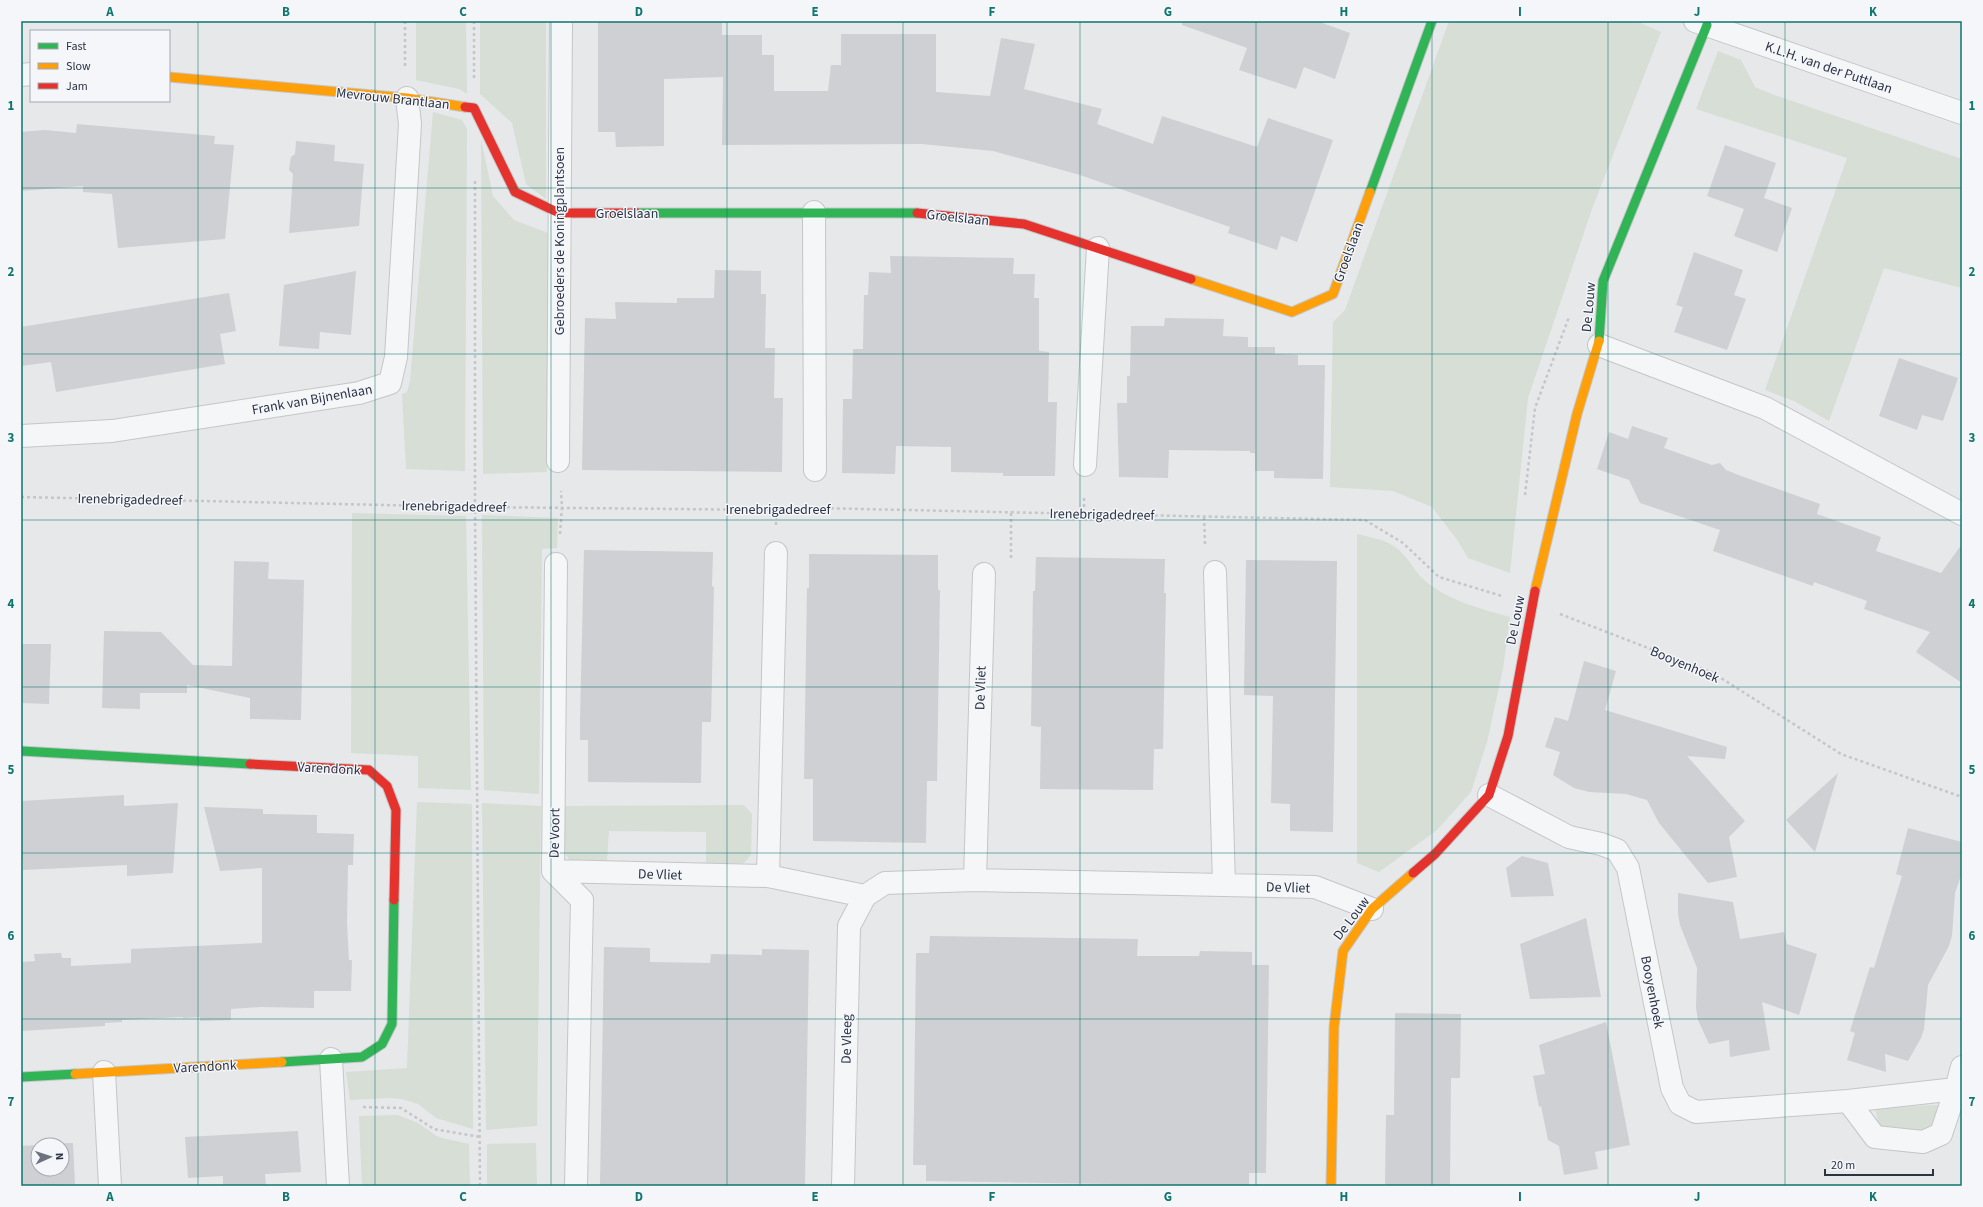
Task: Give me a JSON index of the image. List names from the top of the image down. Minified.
{"streets":{"street":["K.L.H. van der Puttlaan","Mevrouw Brantlaan","Groelslaan","Gebroeders de Koningplantsoen","De Louw","Frank van Bijnenlaan","Booyenhoek","De Vliet","Varendonk","De Voort","De Vleeg"],"path":["Irenebrigadedreef"]},"crossings":[["K.L.H. van der Puttlaan","De Louw"],["Mevrouw Brantlaan","Frank van Bijnenlaan"],["Groelslaan","Gebroeders de Koningplantsoen"],["De Louw","Booyenhoek"],["De Louw","De Vliet"],["De Vliet","De Voort"],["De Vliet","De Vleeg"]],"legend":["Fast","Slow","Jam"],"scale_bar":"20 m","north":"right","grid":{"columns":["A","B","C","D","E","F","G","H","I","J","K"],"rows":["1","2","3","4","5","6","7"]}}
